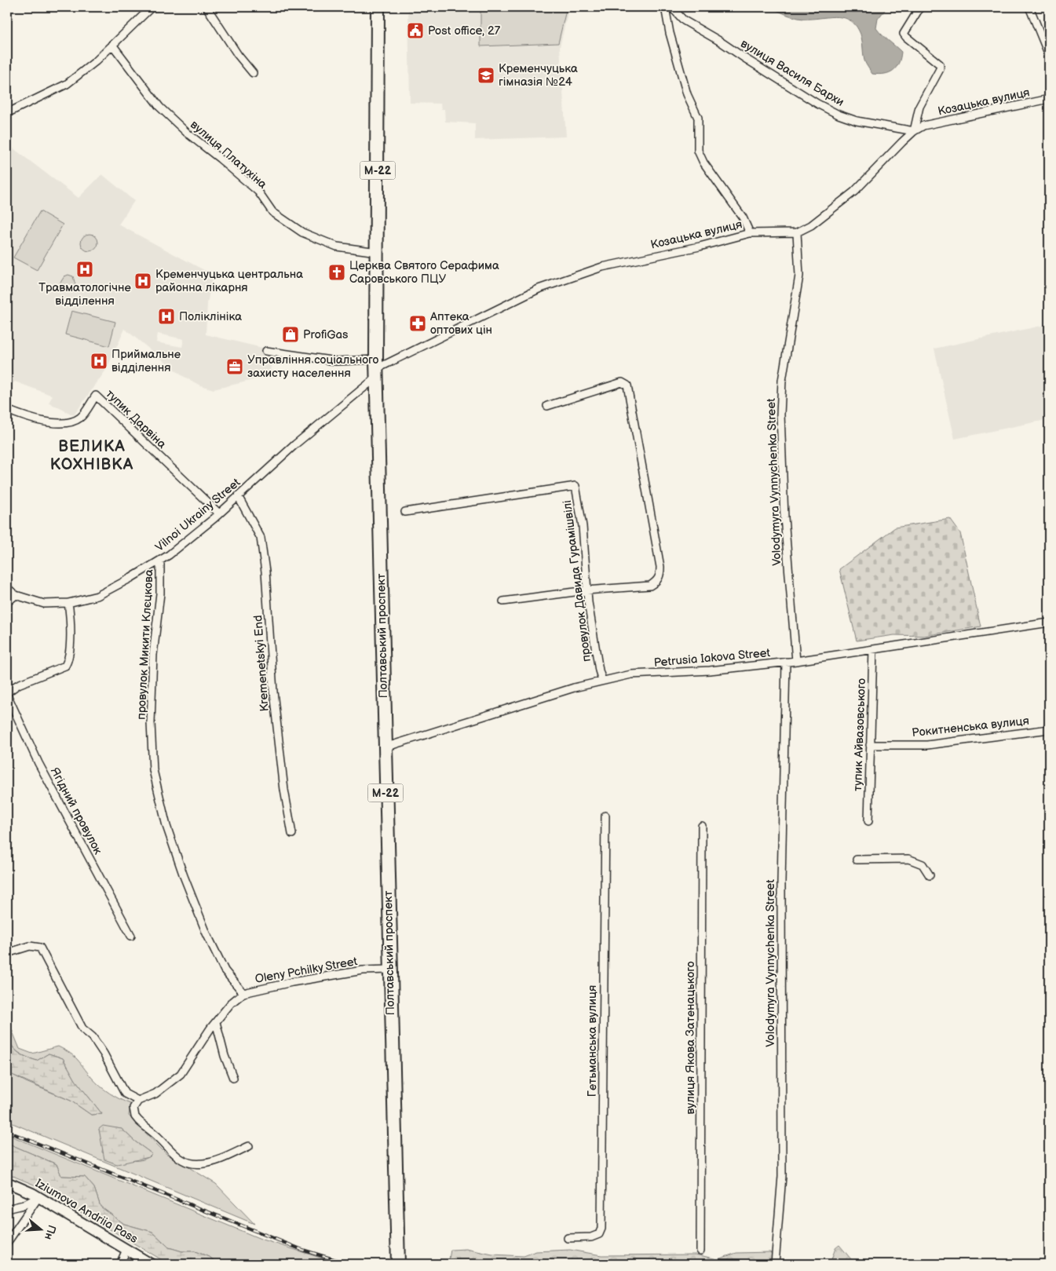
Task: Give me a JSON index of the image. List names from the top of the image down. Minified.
{"streets":{"highway":["М-22","Полтавський проспект"],"street":["вулиця Василя Бархи","Козацька вулиця","вулиця Платухіна","тупик Дарвіна","Volodymyra Vynnychenka Street","Vilnoi Ukrainy Street","провулок Давида Гурамішвілі","провулок Микити Клєцкова","Petrusia Iakova Street","Kremenetskyi End","Рокитненська вулиця","тупик Айвазовського","Ягідний провулок","Oleny Pchilky Street","вулиця Якова Затенацького","Гетьманська вулиця","Iziumova Andriia Pass"]},"crossings":[["вулиця Василя Бархи","Козацька вулиця"],["Козацька вулиця","Volodymyra Vynnychenka Street"],["Козацька вулиця","Vilnoi Ukrainy Street"],["Козацька вулиця","Полтавський проспект"],["вулиця Платухіна","Полтавський проспект"],["тупик Дарвіна","Vilnoi Ukrainy Street"],["Volodymyra Vynnychenka Street","Petrusia Iakova Street"],["Vilnoi Ukrainy Street","Полтавський проспект"],["Vilnoi Ukrainy Street","провулок Микити Клєцкова"],["Vilnoi Ukrainy Street","Kremenetskyi End"],["провулок Давида Гурамішвілі","Petrusia Iakova Street"],["Полтавський проспект","Petrusia Iakova Street"],["Полтавський проспект","Oleny Pchilky Street"],["провулок Микити Клєцкова","Oleny Pchilky Street"],["Petrusia Iakova Street","тупик Айвазовського"],["Рокитненська вулиця","тупик Айвазовського"]],"districts":["ВЕЛИКА КОХНІВКА"],"places":{"public building":["Post office, 27"],"school or university":["Кременчуцька гімназія №24"],"hospital":["Травматологічне відділення","Кременчуцька центральна районна лікарня","Поліклініка","Приймальне відділення"],"church":["Церква Святого Серафима Саровського ПЦУ"],"pharmacy":["Аптека оптових цін"],"shop":["ProfiGas"],"office":["Управління соціального захисту населення"]},"north":"right"}
